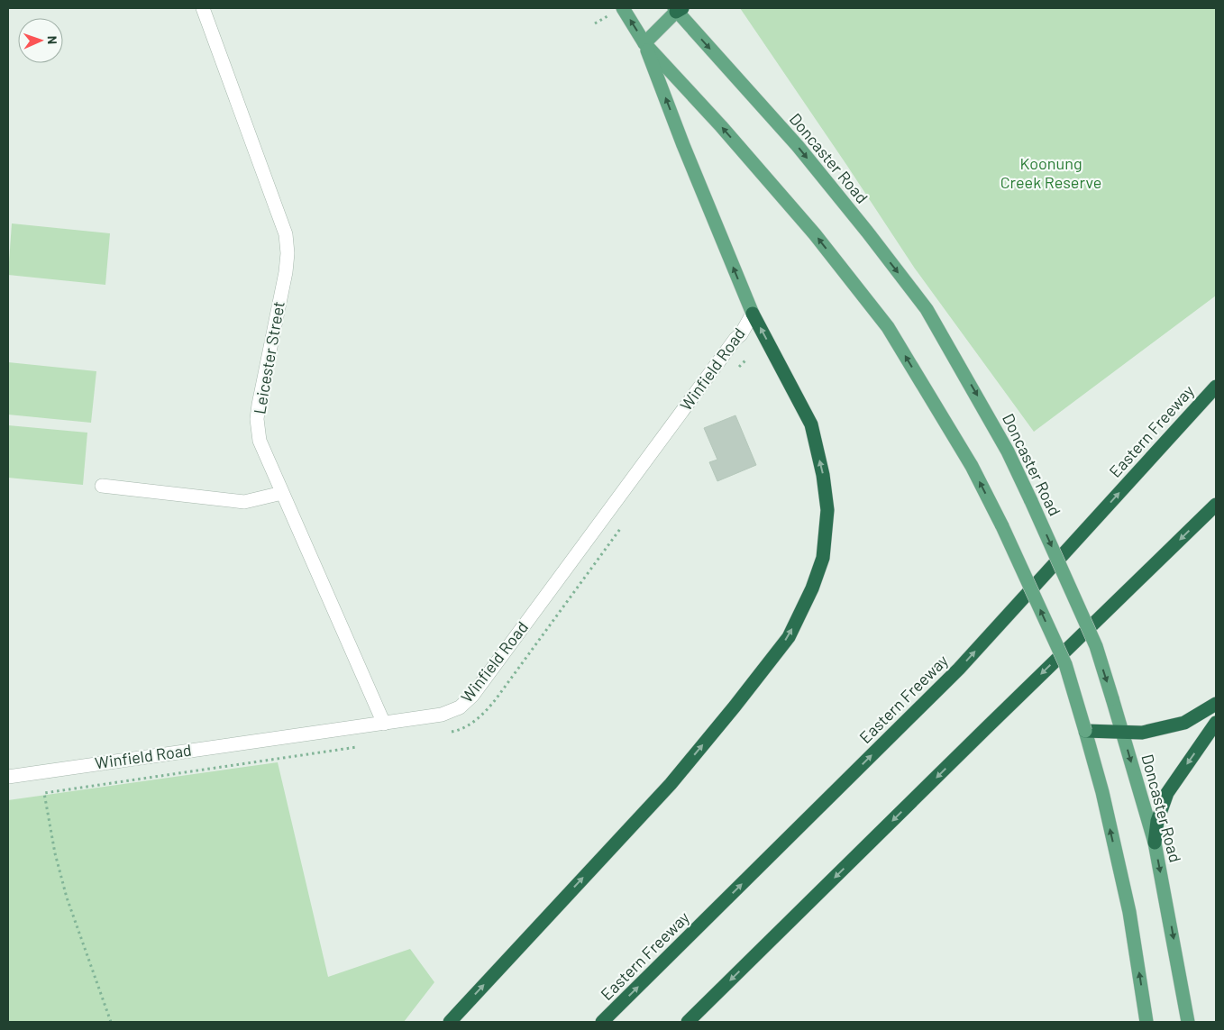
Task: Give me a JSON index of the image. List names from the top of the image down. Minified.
{"streets":{"highway":["Eastern Freeway"],"main road":["Doncaster Road"],"street":["Leicester Street","Winfield Road"]},"crossings":[["Leicester Street","Winfield Road"]],"parks":["Koonung Creek Reserve"],"north":"right"}
